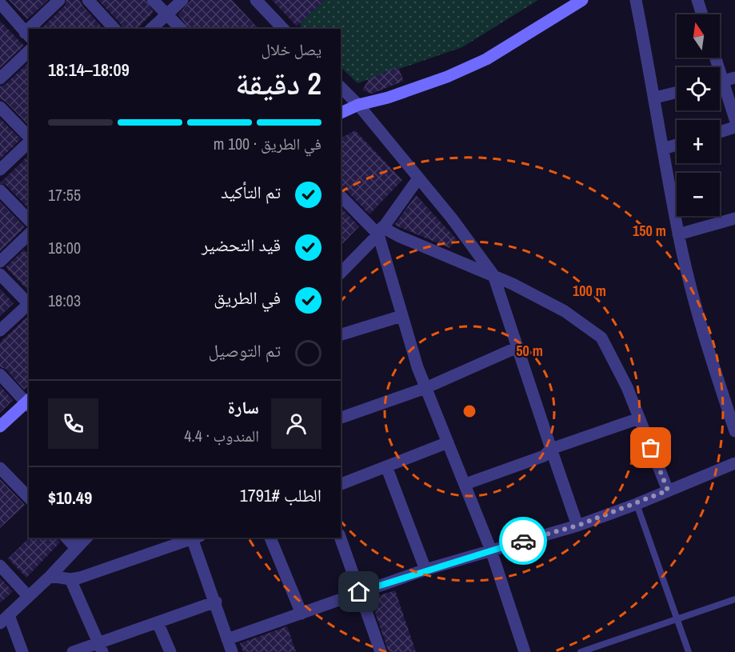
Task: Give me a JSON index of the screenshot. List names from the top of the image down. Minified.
{"north":"top","page":{"map_buttons":["+","−"],"heading":["2 دقيقة","يصل خلال","18:09–18:14"],"panel":["سارة","المندوب · 4.4","الطلب #1791","$10.49"],"bar":"في الطريق · 100 m","list":[["تم التأكيد","17:55"],["قيد التحضير","18:00"],["في الطريق","18:03"],"تم التوصيل"]},"rings":["150 m","100 m","50 m"]}
